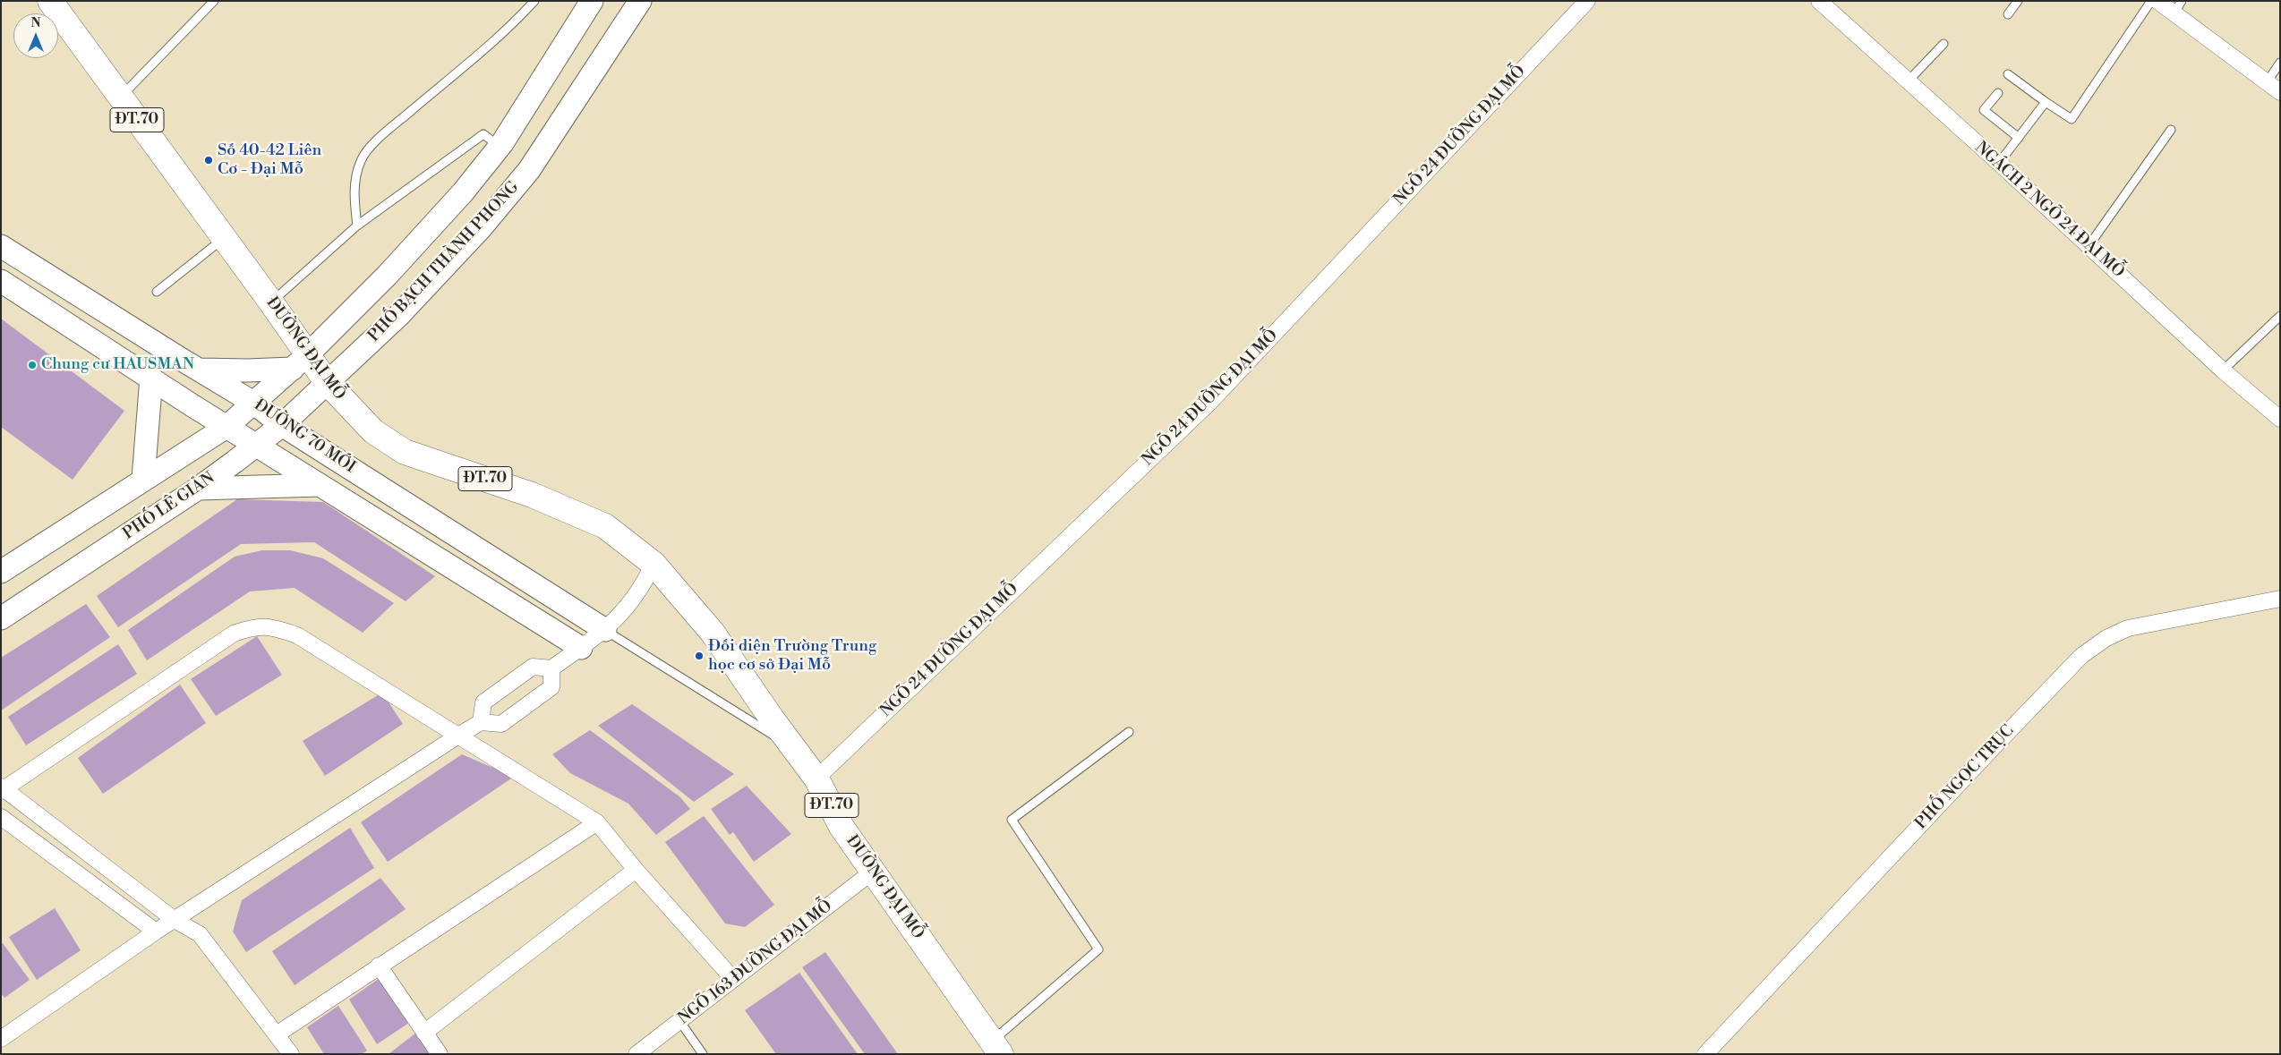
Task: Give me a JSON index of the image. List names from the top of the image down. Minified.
{"streets":{"main road":["ĐT.70","PHỐ BẠCH THÀNH PHONG","ĐƯỜNG ĐẠI MỖ","ĐƯỜNG 70 MỚI","PHỐ LÊ GIẢN"],"street":["NGÕ 24 ĐƯỜNG ĐẠI MỖ","NGÁCH 2 NGÕ 24 ĐẠI MỖ","PHỐ NGỌC TRỤC","NGÕ 163 ĐƯỜNG ĐẠI MỖ"]},"crossings":[["NGÕ 24 ĐƯỜNG ĐẠI MỖ","ĐƯỜNG ĐẠI MỖ"],["PHỐ BẠCH THÀNH PHONG","ĐƯỜNG ĐẠI MỖ"],["PHỐ BẠCH THÀNH PHONG","PHỐ LÊ GIẢN"],["ĐƯỜNG ĐẠI MỖ","PHỐ LÊ GIẢN"],["ĐƯỜNG ĐẠI MỖ","NGÕ 163 ĐƯỜNG ĐẠI MỖ"],["ĐƯỜNG 70 MỚI","PHỐ LÊ GIẢN"]],"places":["Số 40-42 Liên Cơ - Đại Mỗ","Chung cư HAUSMAN","Đối diện Trường Trung học cơ sở Đại Mỗ"],"north":"top"}
